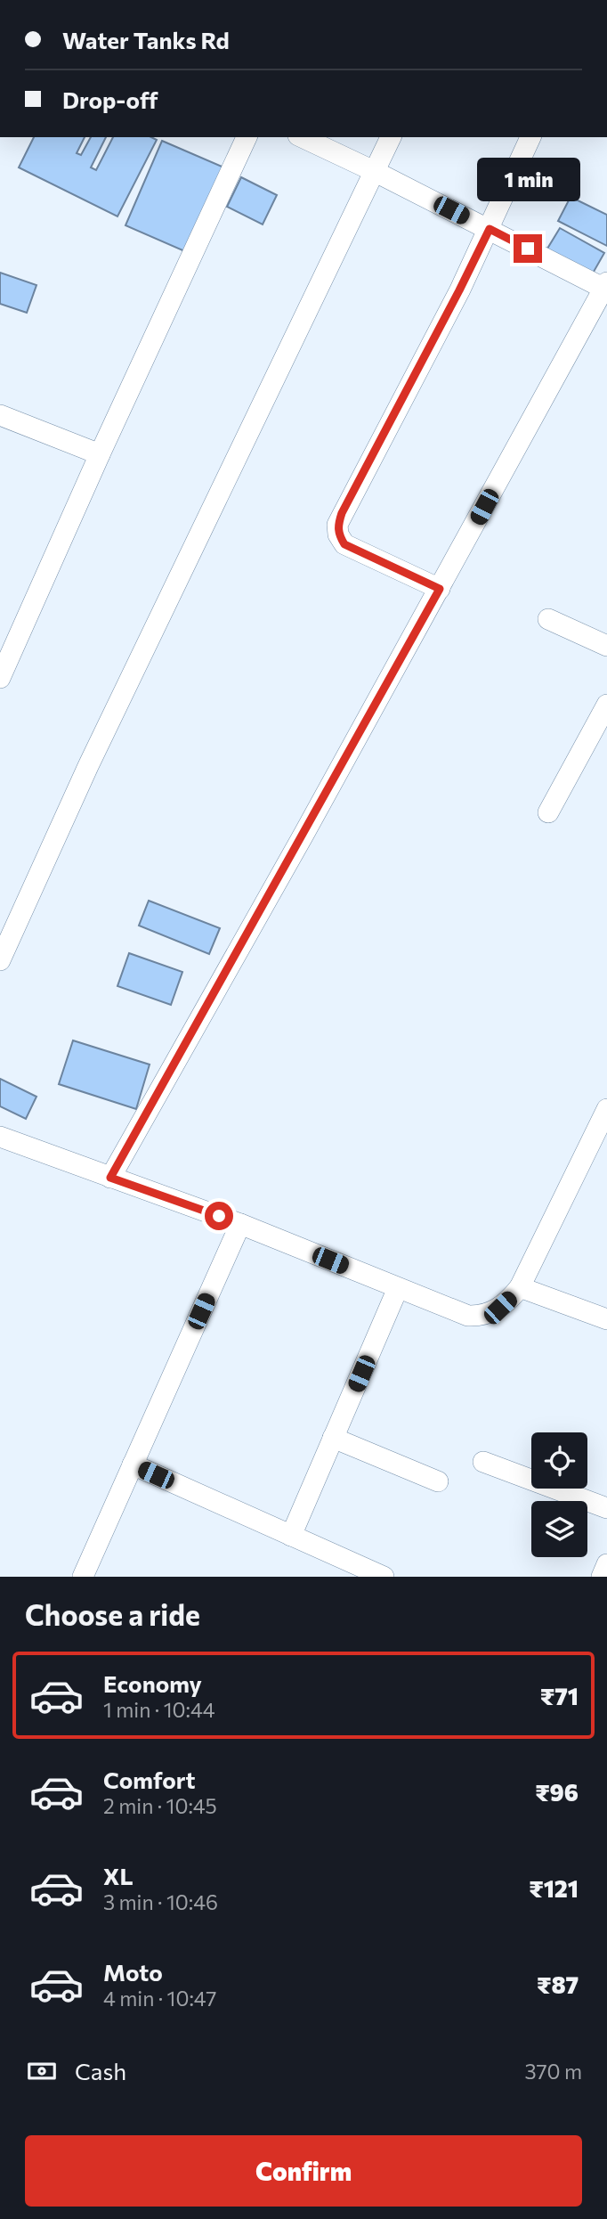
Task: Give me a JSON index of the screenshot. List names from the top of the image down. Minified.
{"page":{"banner":["Water Tanks Rd","Drop-off"],"bubble":"1 min","heading":"Choose a ride","list":[{"name":"Economy","note":"1 min · 10:44","value":"₹71"},{"name":"Comfort","note":"2 min · 10:45","value":"₹96"},{"name":"XL","note":"3 min · 10:46","value":"₹121"},{"name":"Moto","note":"4 min · 10:47","value":"₹87"}],"pay":["Cash","370 m"],"buttons":"Confirm"}}
